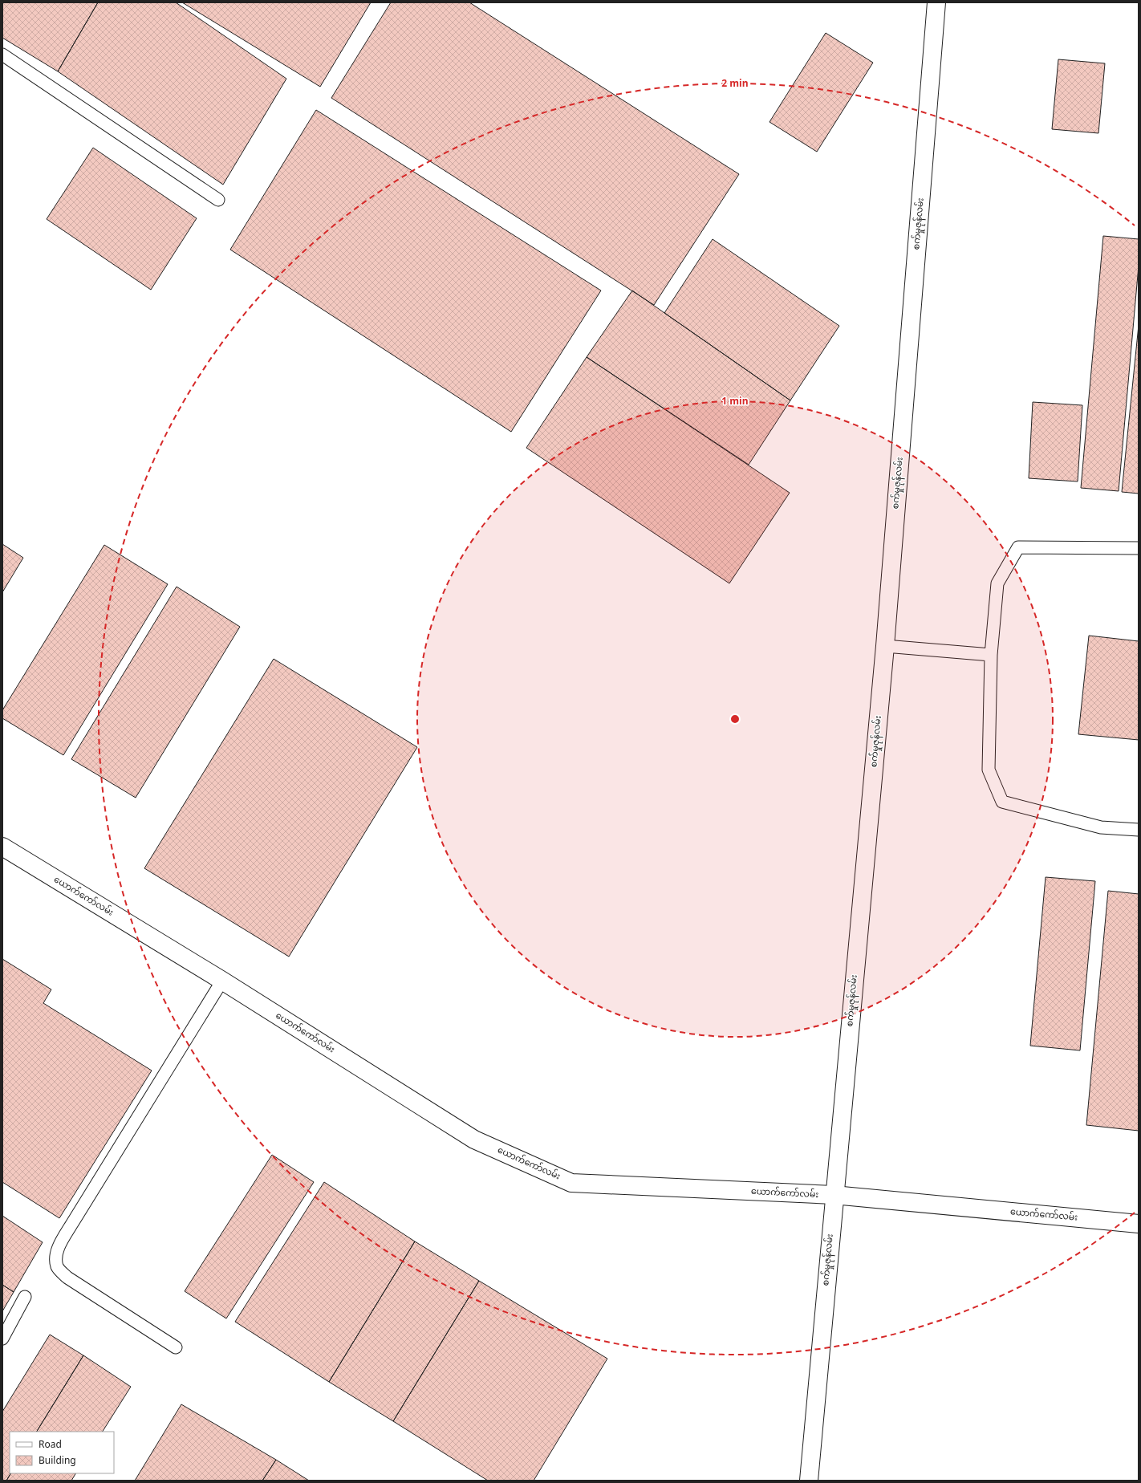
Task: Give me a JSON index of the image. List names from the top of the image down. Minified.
{"streets":{"street":["စက်မှုဇုန်လမ်း","ယောက်ကော်လမ်း"]},"crossings":[["စက်မှုဇုန်လမ်း","ယောက်ကော်လမ်း"]],"legend":["Road","Building"],"rings":["2 min","1 min"]}
